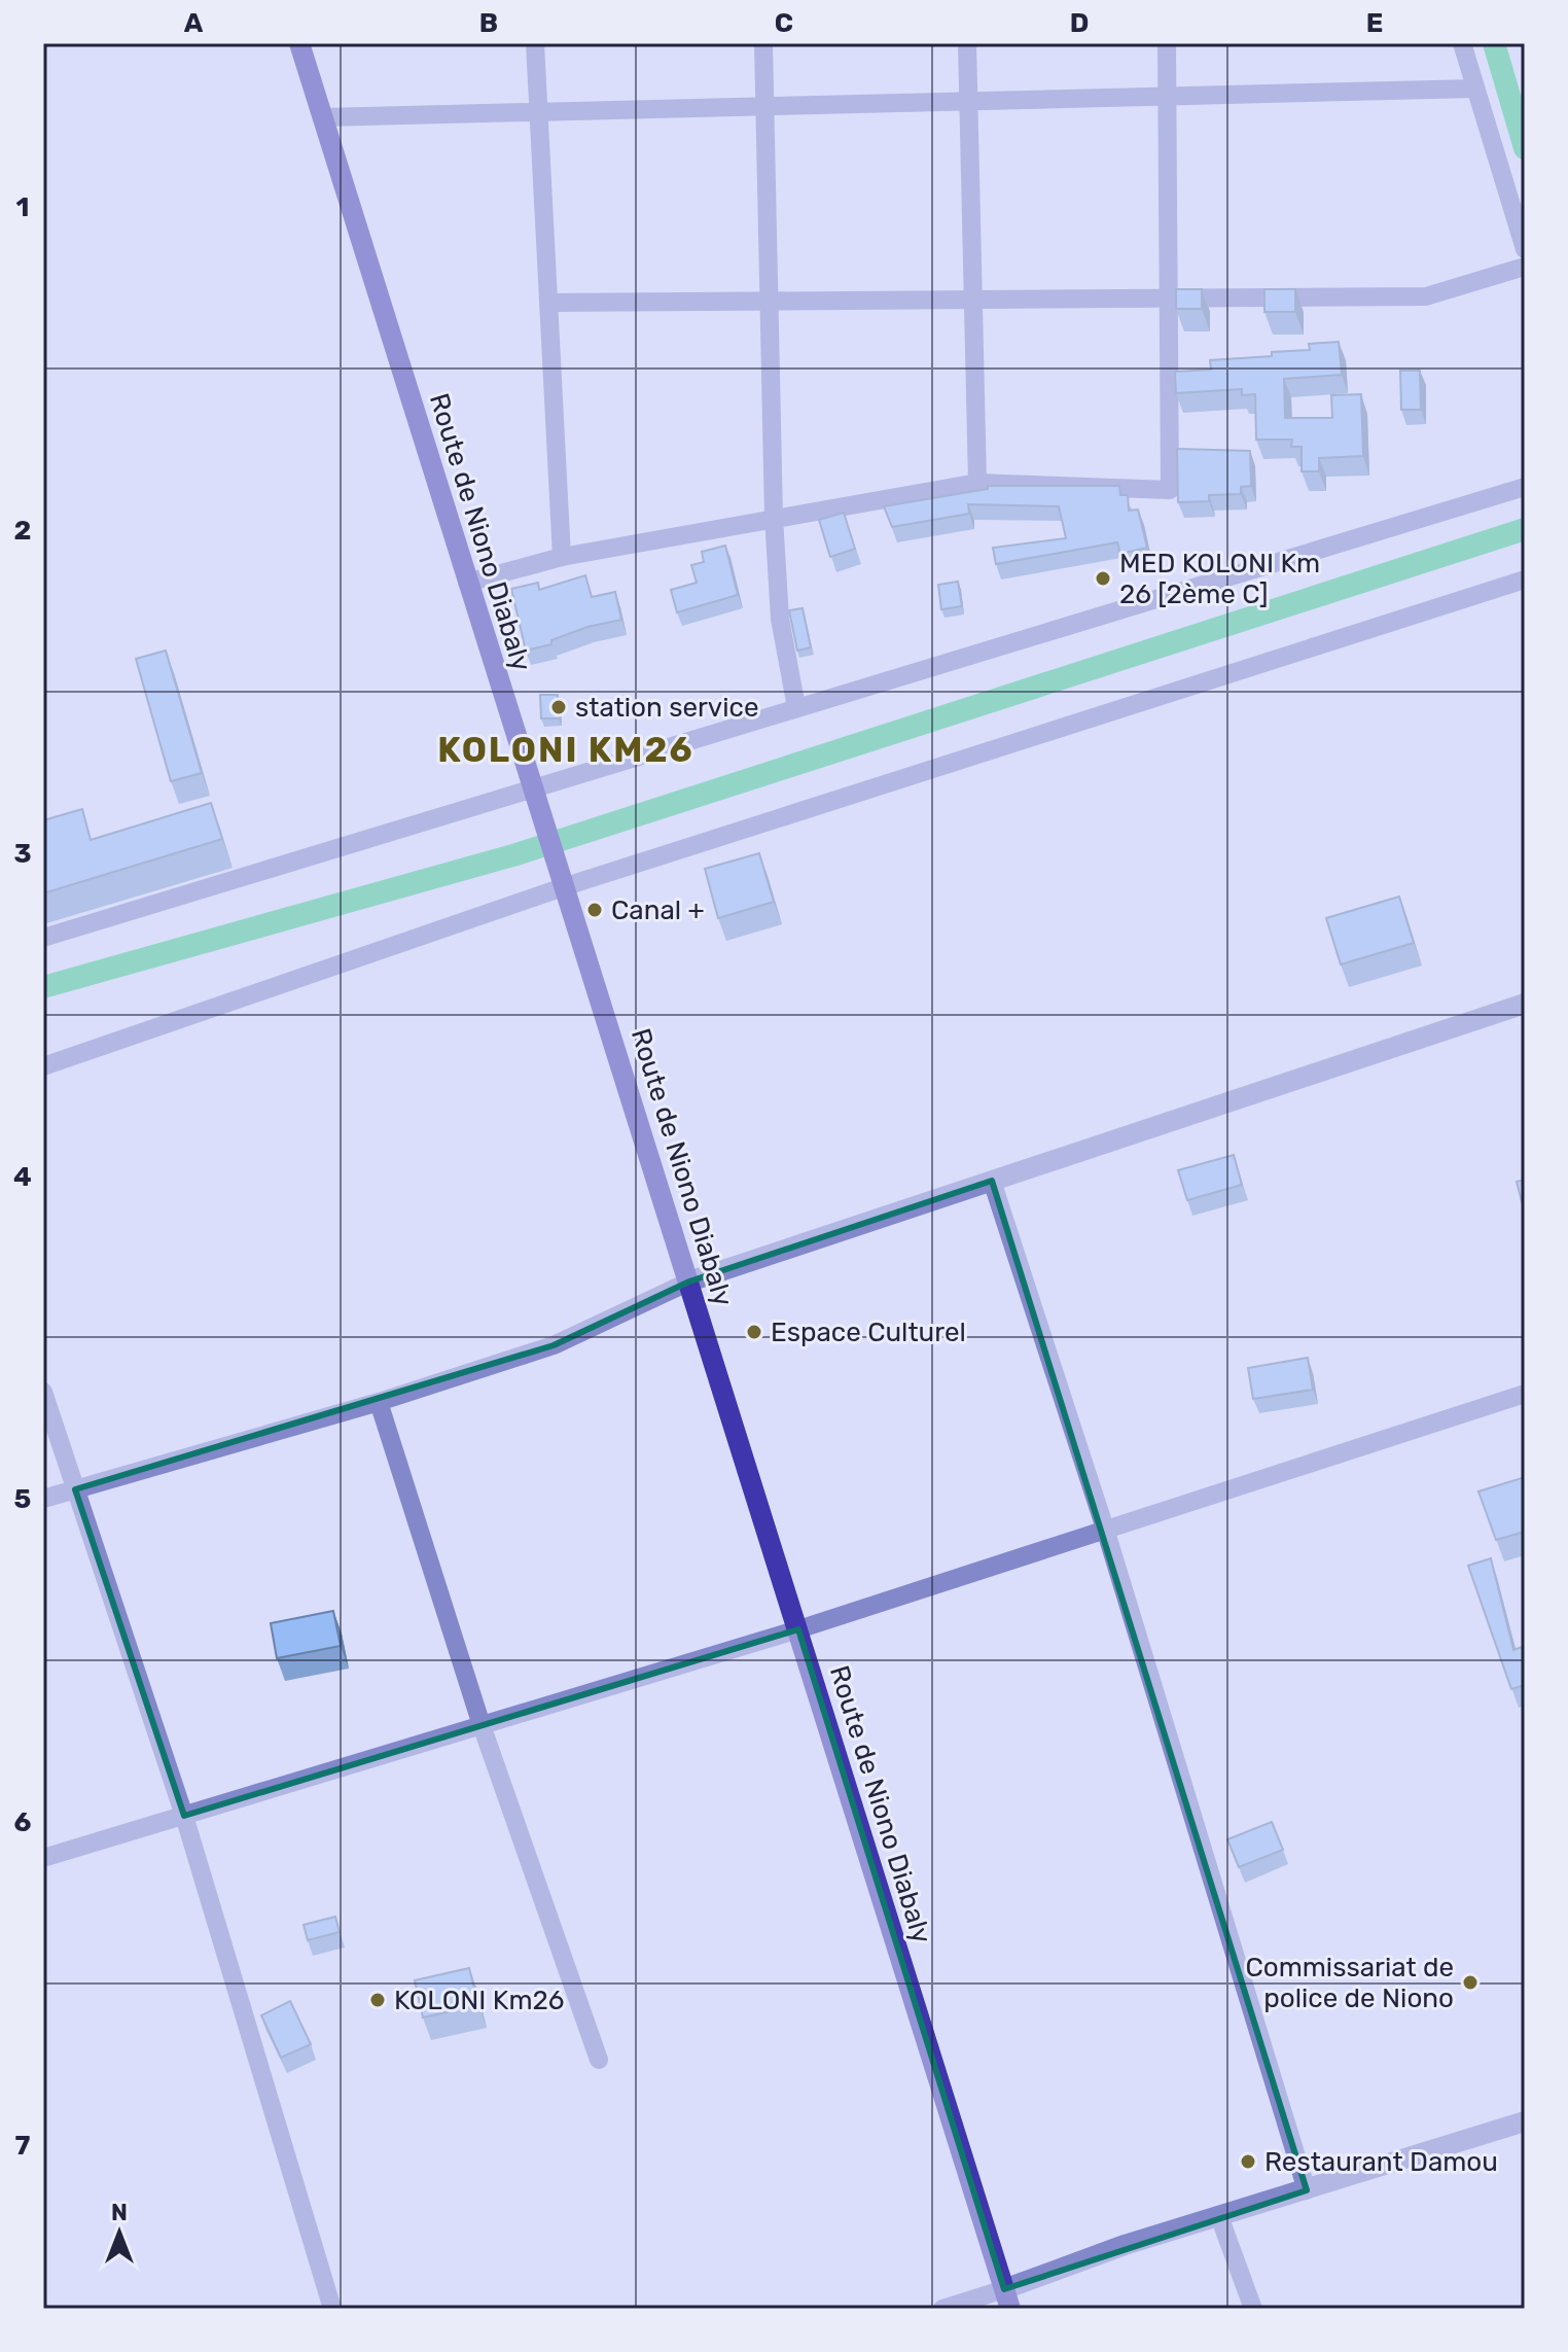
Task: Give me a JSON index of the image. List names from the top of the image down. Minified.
{"streets":{"main road":["Route de Niono Diabaly"]},"districts":["KOLONI KM26"],"places":["MED KOLONI Km 26 [2ème C]","station service","Canal +","Espace Culturel","Commissariat de police de Niono","KOLONI Km26","Restaurant Damou"],"north":"top","grid":{"columns":["A","B","C","D","E"],"rows":["1","2","3","4","5","6","7"]}}
